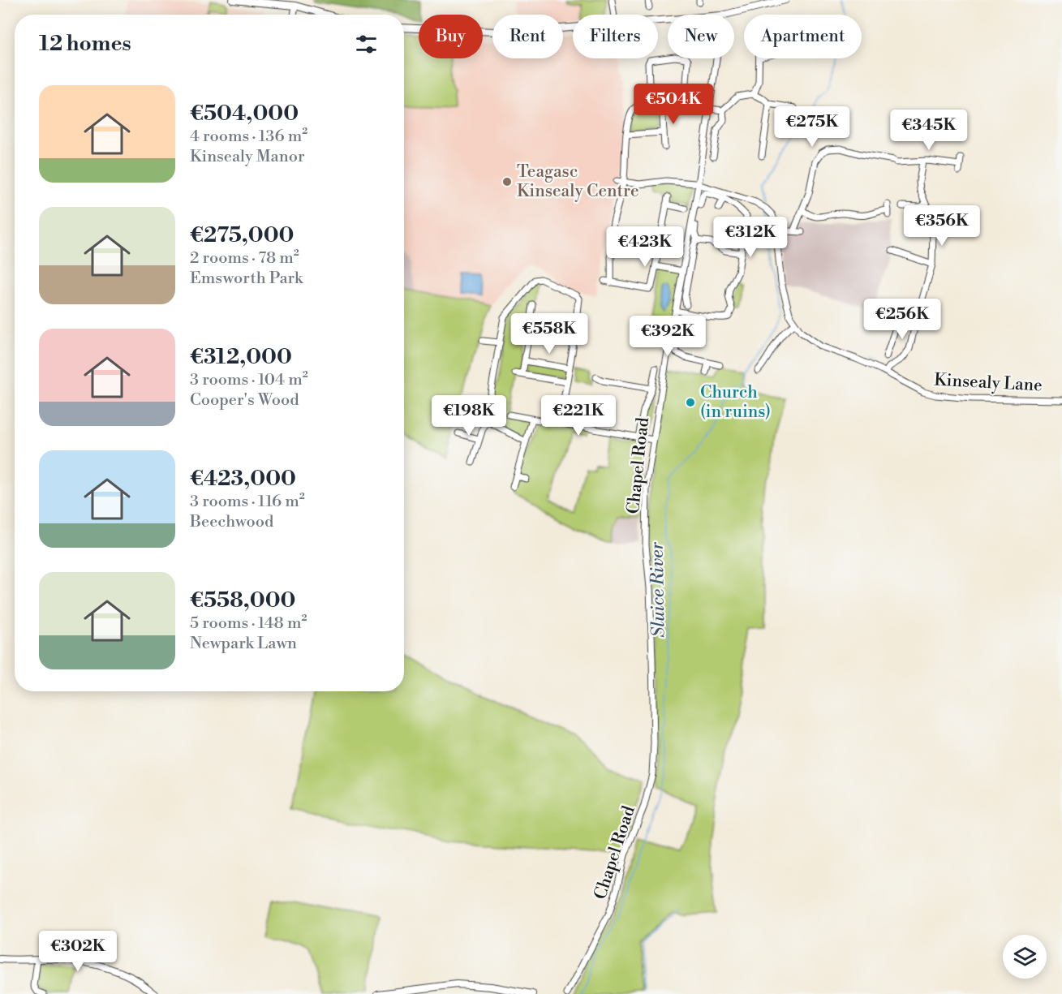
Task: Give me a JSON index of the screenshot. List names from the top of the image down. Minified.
{"streets":{"street":["Kinsealy Lane","Chapel Road"]},"crossings":[["Kinsealy Lane","Chapel Road"]],"water":["Sluice River"],"places":["Teagasc Kinsealy Centre","Church (in ruins)"],"page":{"chip":["Buy","Rent","Filters","New","Apartment"],"heading":"12 homes","list":[{"name":"€504,000","note":"4 rooms · 136 m² · Kinsealy Manor"},{"name":"€275,000","note":"2 rooms · 78 m² · Emsworth Park"},{"name":"€312,000","note":"3 rooms · 104 m² · Cooper's Wood"},{"name":"€423,000","note":"3 rooms · 116 m² · Beechwood"},{"name":"€558,000","note":"5 rooms · 148 m² · Newpark Lawn"}],"price":["€504K","€275K","€345K","€356K","€312K","€423K","€256K","€558K","€392K","€198K","€221K","€302K"]}}
